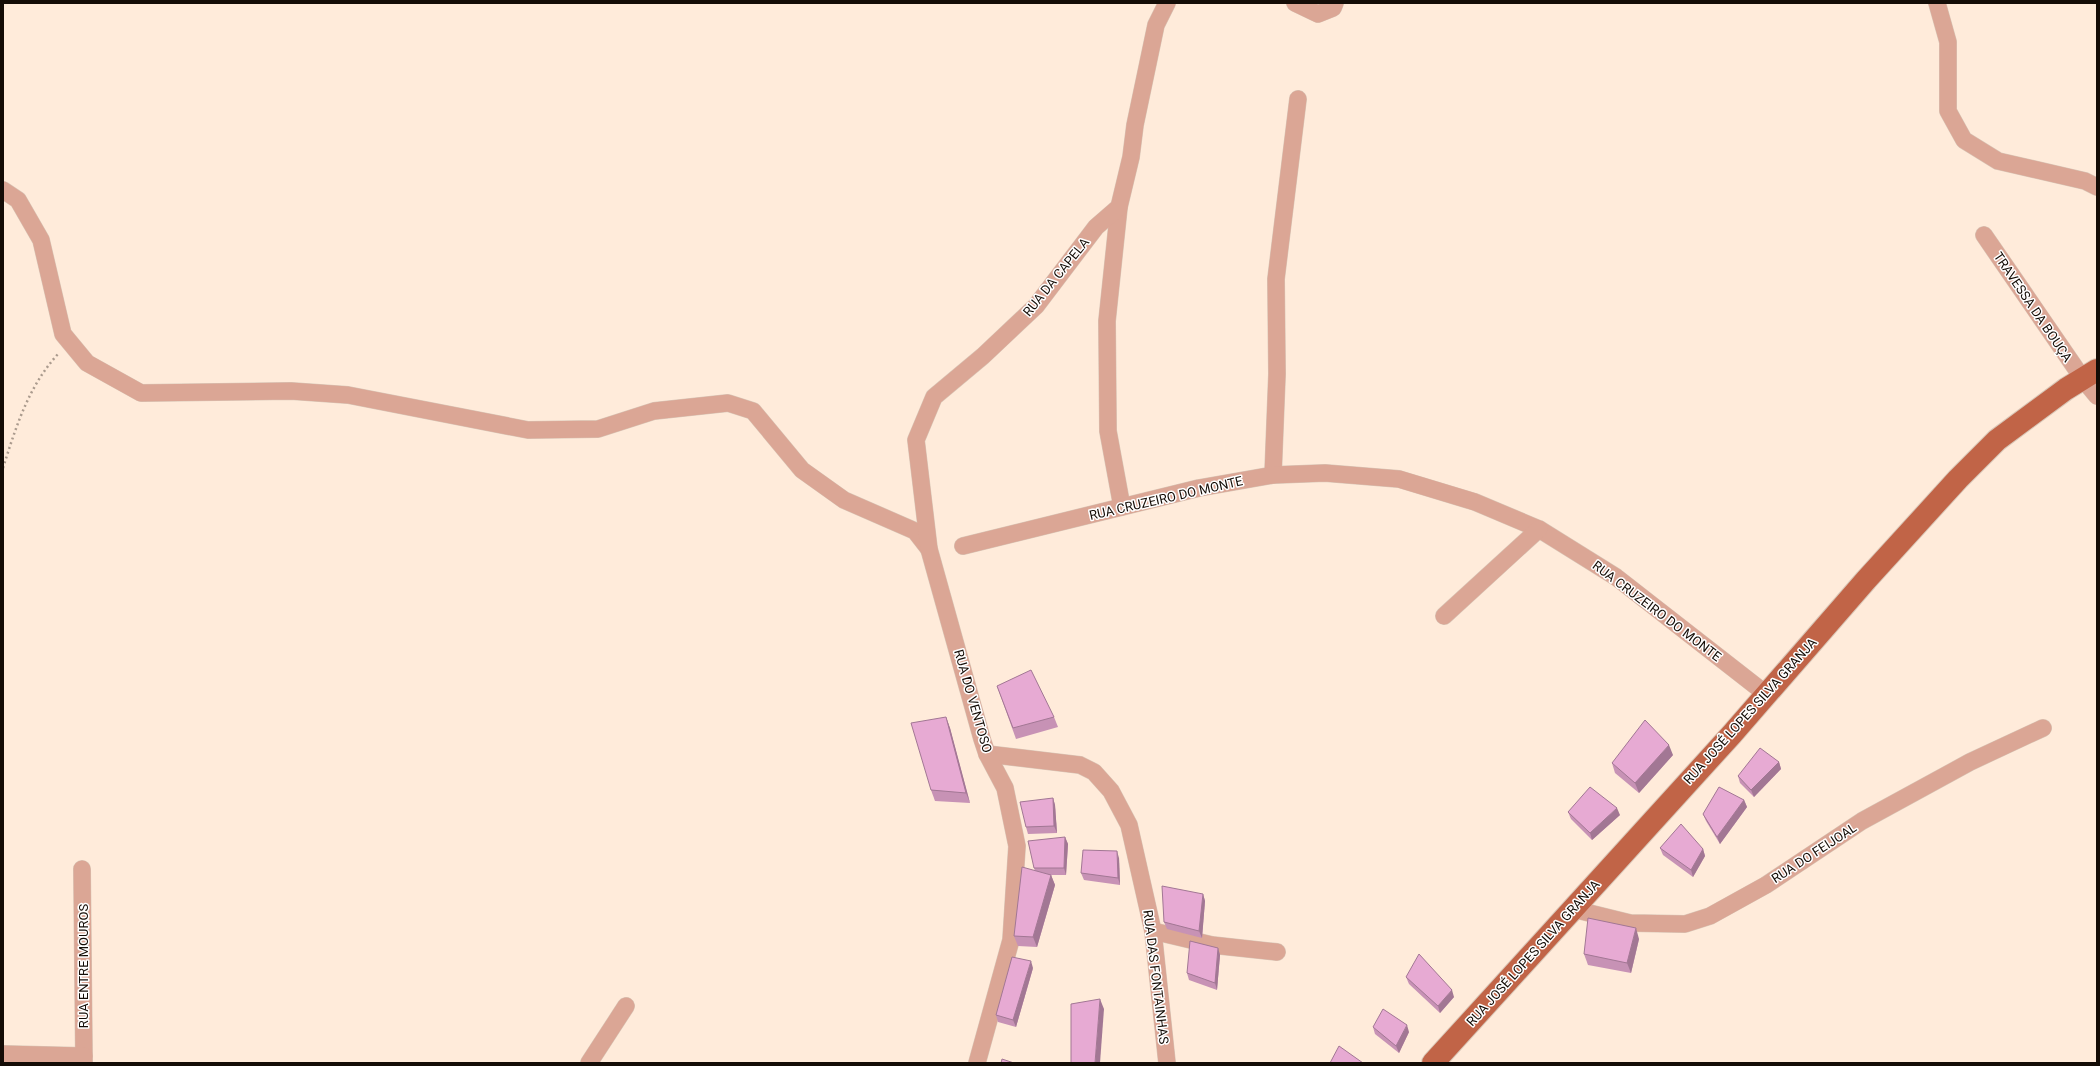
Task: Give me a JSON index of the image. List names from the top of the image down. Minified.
{"streets":{"main road":["RUA JOSÉ LOPES SILVA GRANJA"],"street":["RUA DA CAPELA","TRAVESSA DA BOUÇA","RUA CRUZEIRO DO MONTE","RUA DO VENTOSO","RUA DO FEIJOAL","RUA ENTRE MOUROS","RUA DAS FONTAINHAS"]},"crossings":[["RUA DA CAPELA","RUA DO VENTOSO"],["TRAVESSA DA BOUÇA","RUA JOSÉ LOPES SILVA GRANJA"],["RUA CRUZEIRO DO MONTE","RUA JOSÉ LOPES SILVA GRANJA"],["RUA DO VENTOSO","RUA DAS FONTAINHAS"],["RUA JOSÉ LOPES SILVA GRANJA","RUA DO FEIJOAL"]]}
